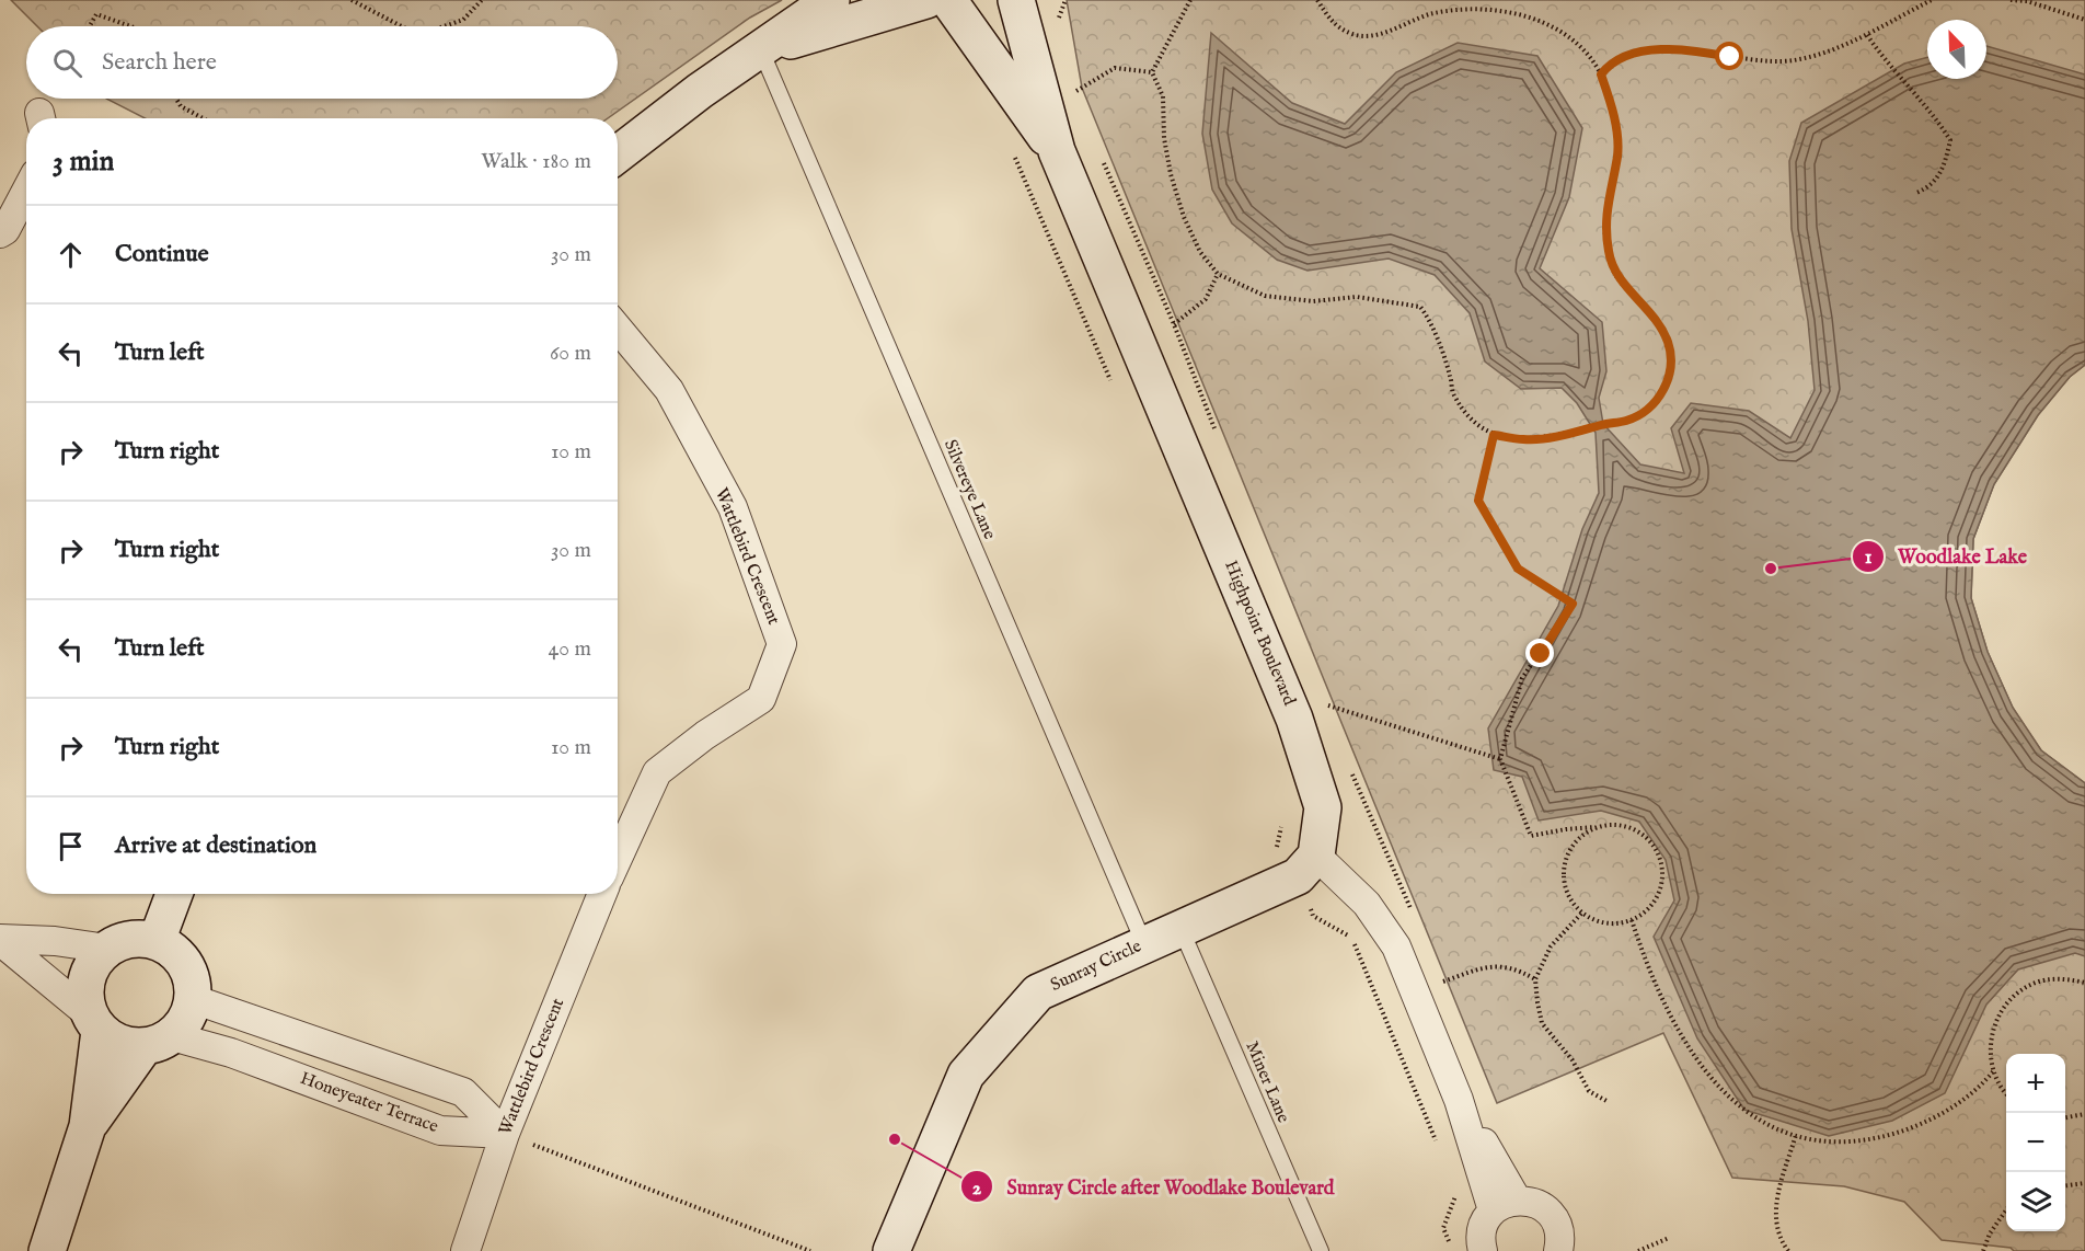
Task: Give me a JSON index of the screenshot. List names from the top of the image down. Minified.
{"streets":{"street":["Wattlebird Crescent","Highpoint Boulevard","Sunray Circle","Honeyeater Terrace"],"lane":["Silvereye Lane","Miner Lane"]},"crossings":[["Silvereye Lane","Sunray Circle"],["Wattlebird Crescent","Honeyeater Terrace"],["Highpoint Boulevard","Sunray Circle"],["Sunray Circle","Miner Lane"]],"places":["Woodlake Lake","Sunray Circle after Woodlake Boulevard"],"north":"top left","page":{"search":"Search here","heading":["3 min","Walk · 180 m"],"list":[["Continue","30 m"],["Turn left","60 m"],["Turn right","10 m"],["Turn right","30 m"],["Turn left","40 m"],["Turn right","10 m"],"Arrive at destination"],"map_buttons":["+","−"]}}
